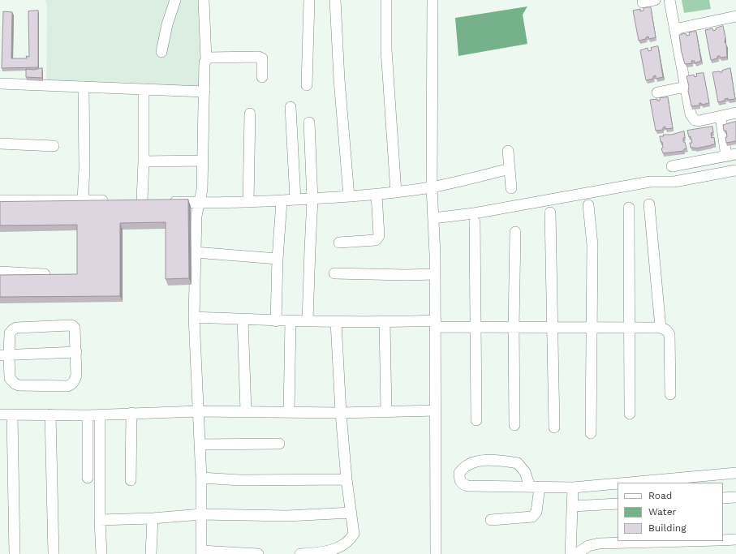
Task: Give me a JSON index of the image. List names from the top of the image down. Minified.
{"legend":["Road","Water","Building"]}
